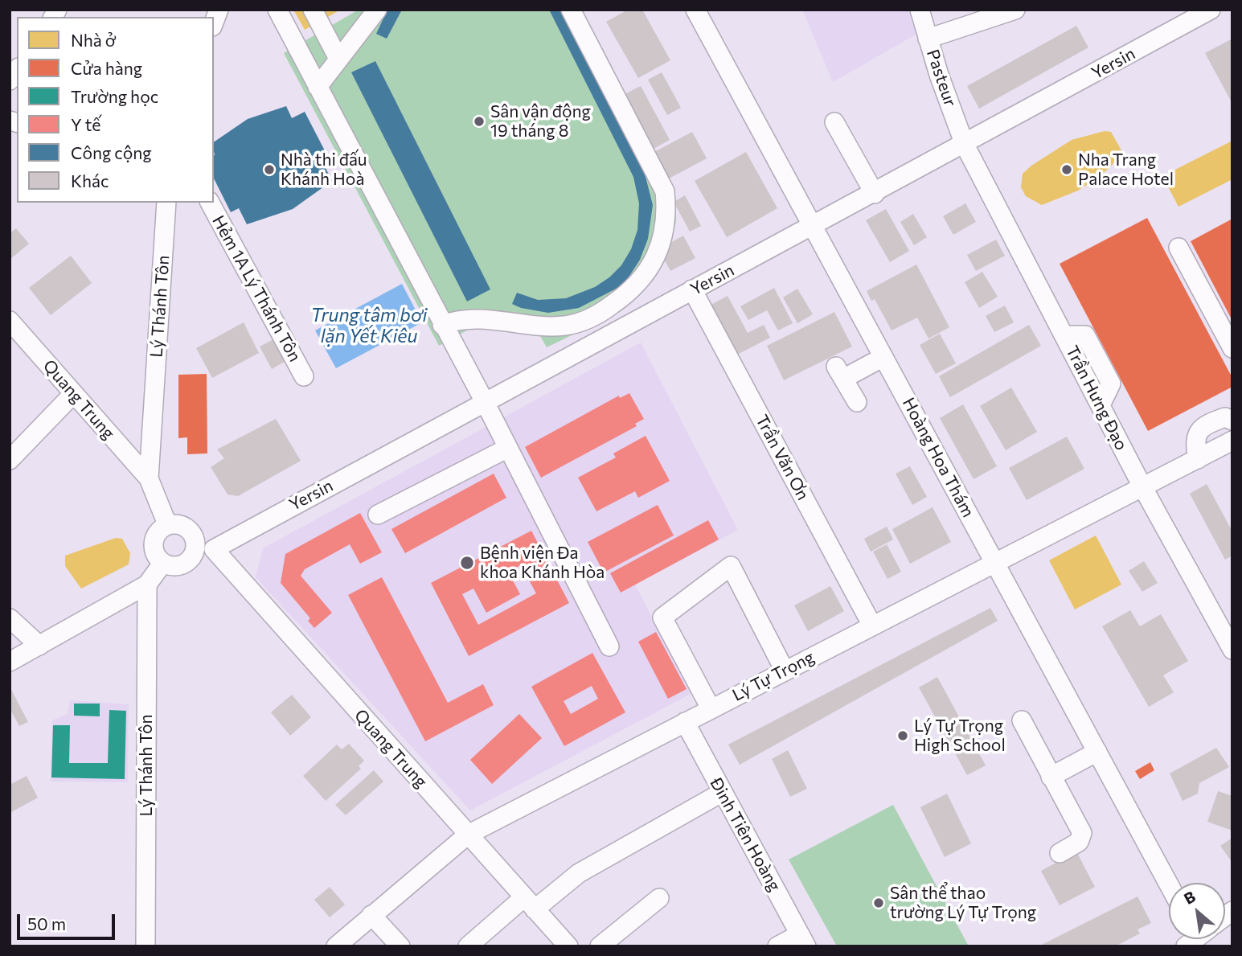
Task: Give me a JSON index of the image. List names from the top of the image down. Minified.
{"streets":{"street":["Yersin","Pasteur","Hẻm 1A Lý Thánh Tôn","Lý Thánh Tôn","Trần Hưng Đạo","Quang Trung","Trần Văn Ơn","Hoàng Hoa Thám","Lý Tự Trọng","Đinh Tiên Hoàng"]},"crossings":[["Yersin","Pasteur"],["Yersin","Trần Hưng Đạo"],["Yersin","Quang Trung"],["Yersin","Trần Văn Ơn"],["Yersin","Hoàng Hoa Thám"],["Pasteur","Trần Hưng Đạo"],["Lý Thánh Tôn","Quang Trung"],["Trần Hưng Đạo","Lý Tự Trọng"],["Quang Trung","Lý Tự Trọng"],["Trần Văn Ơn","Lý Tự Trọng"],["Hoàng Hoa Thám","Lý Tự Trọng"],["Lý Tự Trọng","Đinh Tiên Hoàng"]],"water":["Trung tâm bơi lặn Yết Kiêu"],"places":["Sân vận động 19 tháng 8","Nhà thi đấu Khánh Hoà","Nha Trang Palace Hotel","Bệnh viện Đa khoa Khánh Hòa","Lý Tự Trọng High School","Sân thể thao trường Lý Tự Trọng"],"legend":["Nhà ở","Cửa hàng","Trường học","Y tế","Công cộng","Khác"],"scale_bar":"50 m","north":"top left"}
